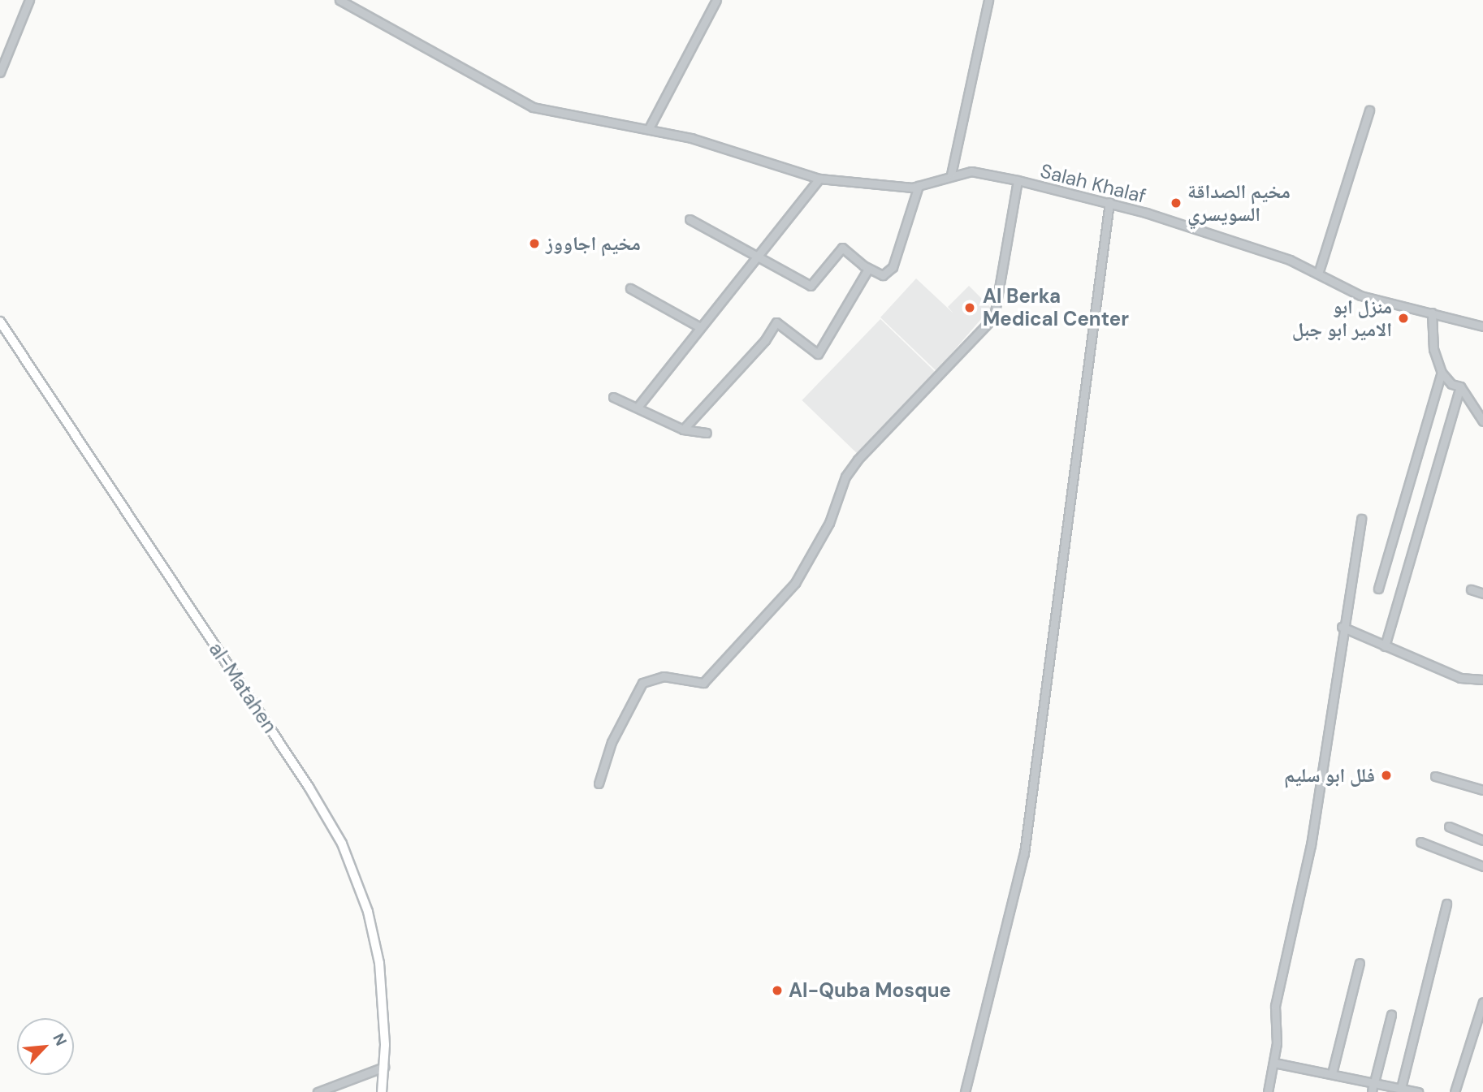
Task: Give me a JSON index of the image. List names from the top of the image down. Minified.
{"streets":{"main road":["al-Matahen"],"street":["Salah Khalaf"]},"places":["مخيم الصداقة السويسري","مخيم اجاووز","Al Berka Medical Center","منزل ابو الامير ابو جبل","فلل ابو سليم","Al-Quba Mosque"],"north":"top right"}
